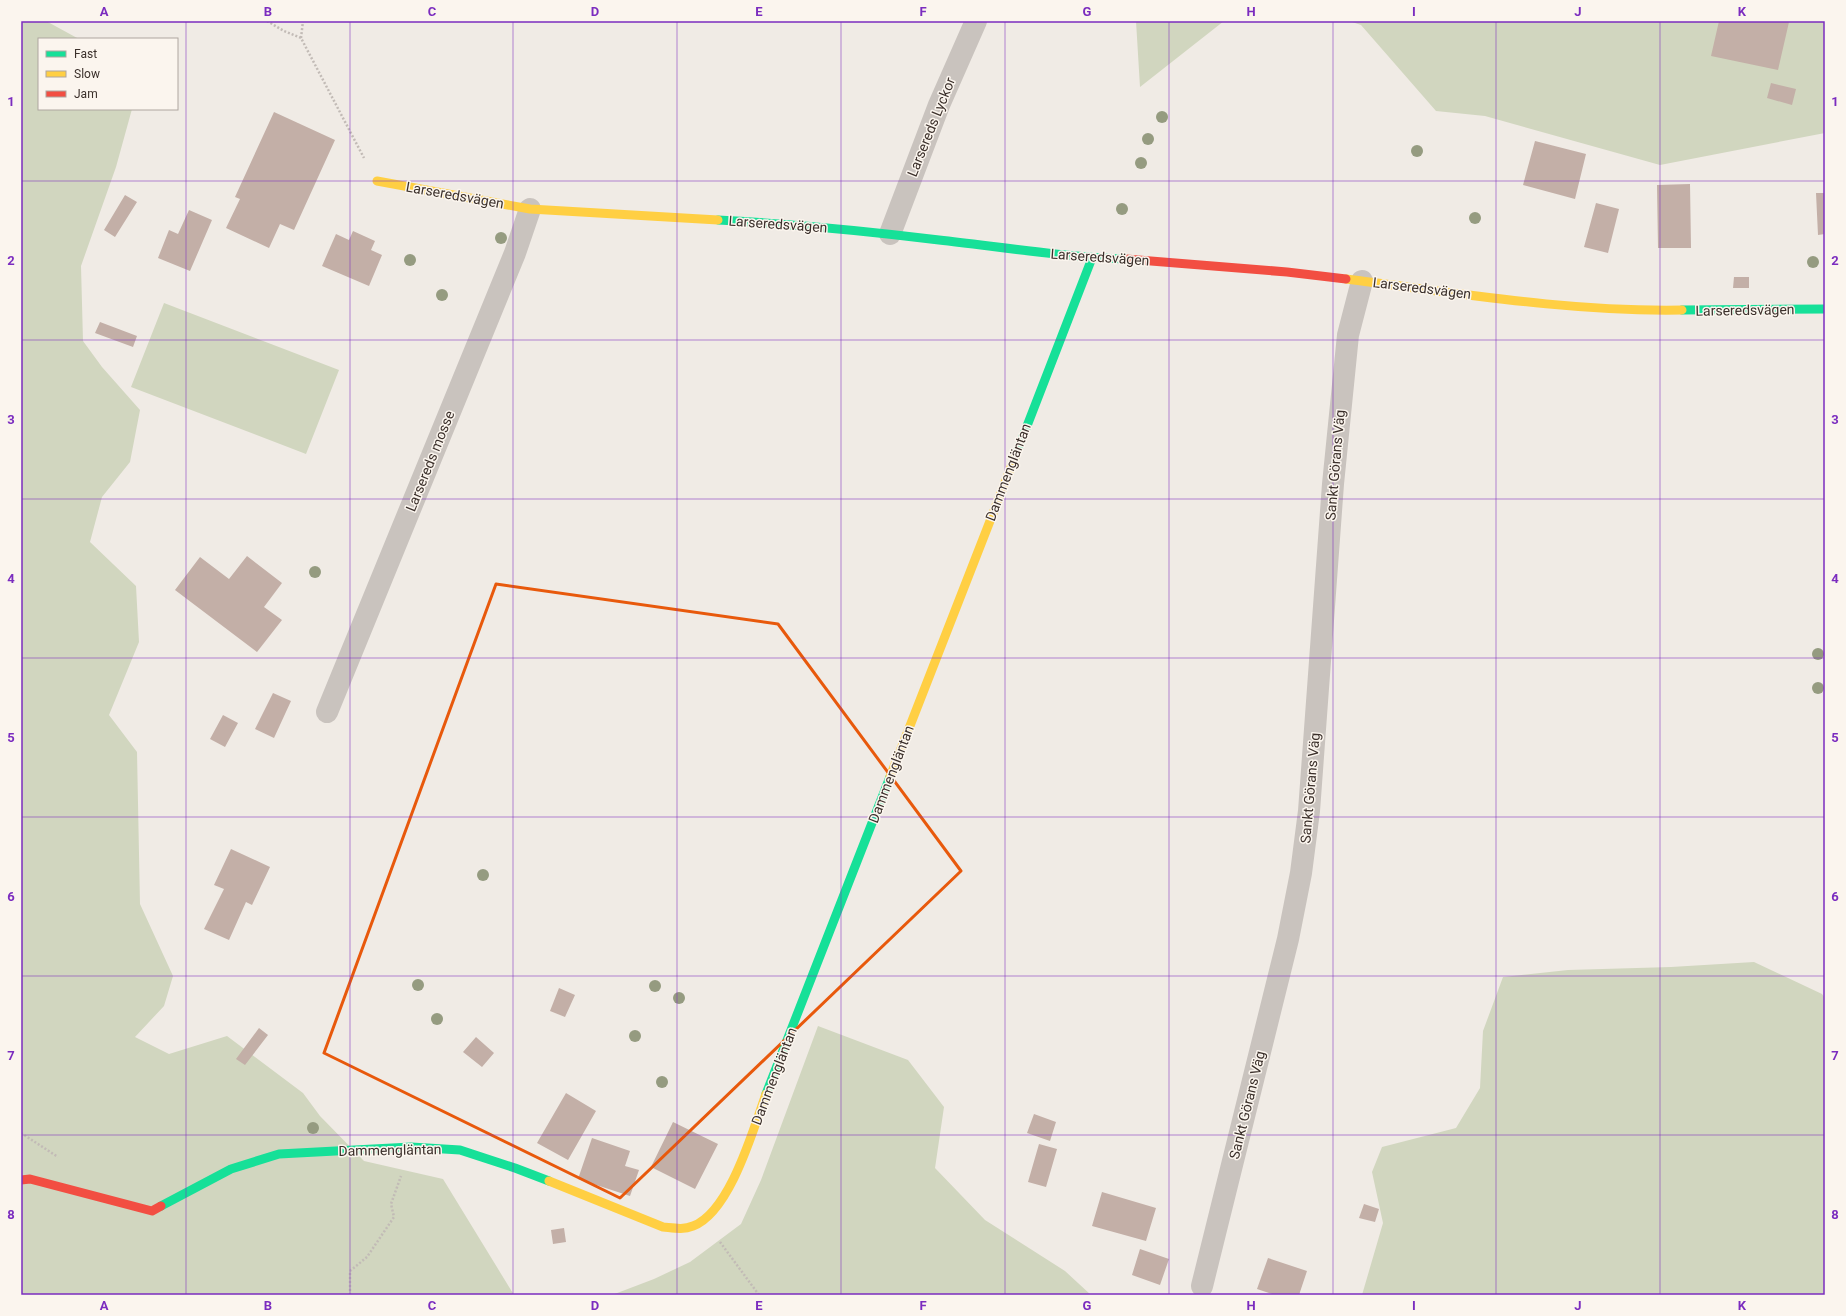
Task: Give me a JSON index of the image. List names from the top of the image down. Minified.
{"streets":{"street":["Larsereds Lyckor","Larseredsvägen","Larsereds mosse","Sankt Görans Väg","Dammengläntan"]},"crossings":[["Larsereds Lyckor","Larseredsvägen"],["Larseredsvägen","Larsereds mosse"],["Larseredsvägen","Sankt Görans Väg"],["Larseredsvägen","Dammengläntan"]],"legend":["Fast","Slow","Jam"],"grid":{"columns":["A","B","C","D","E","F","G","H","I","J","K"],"rows":["1","2","3","4","5","6","7","8"]}}
